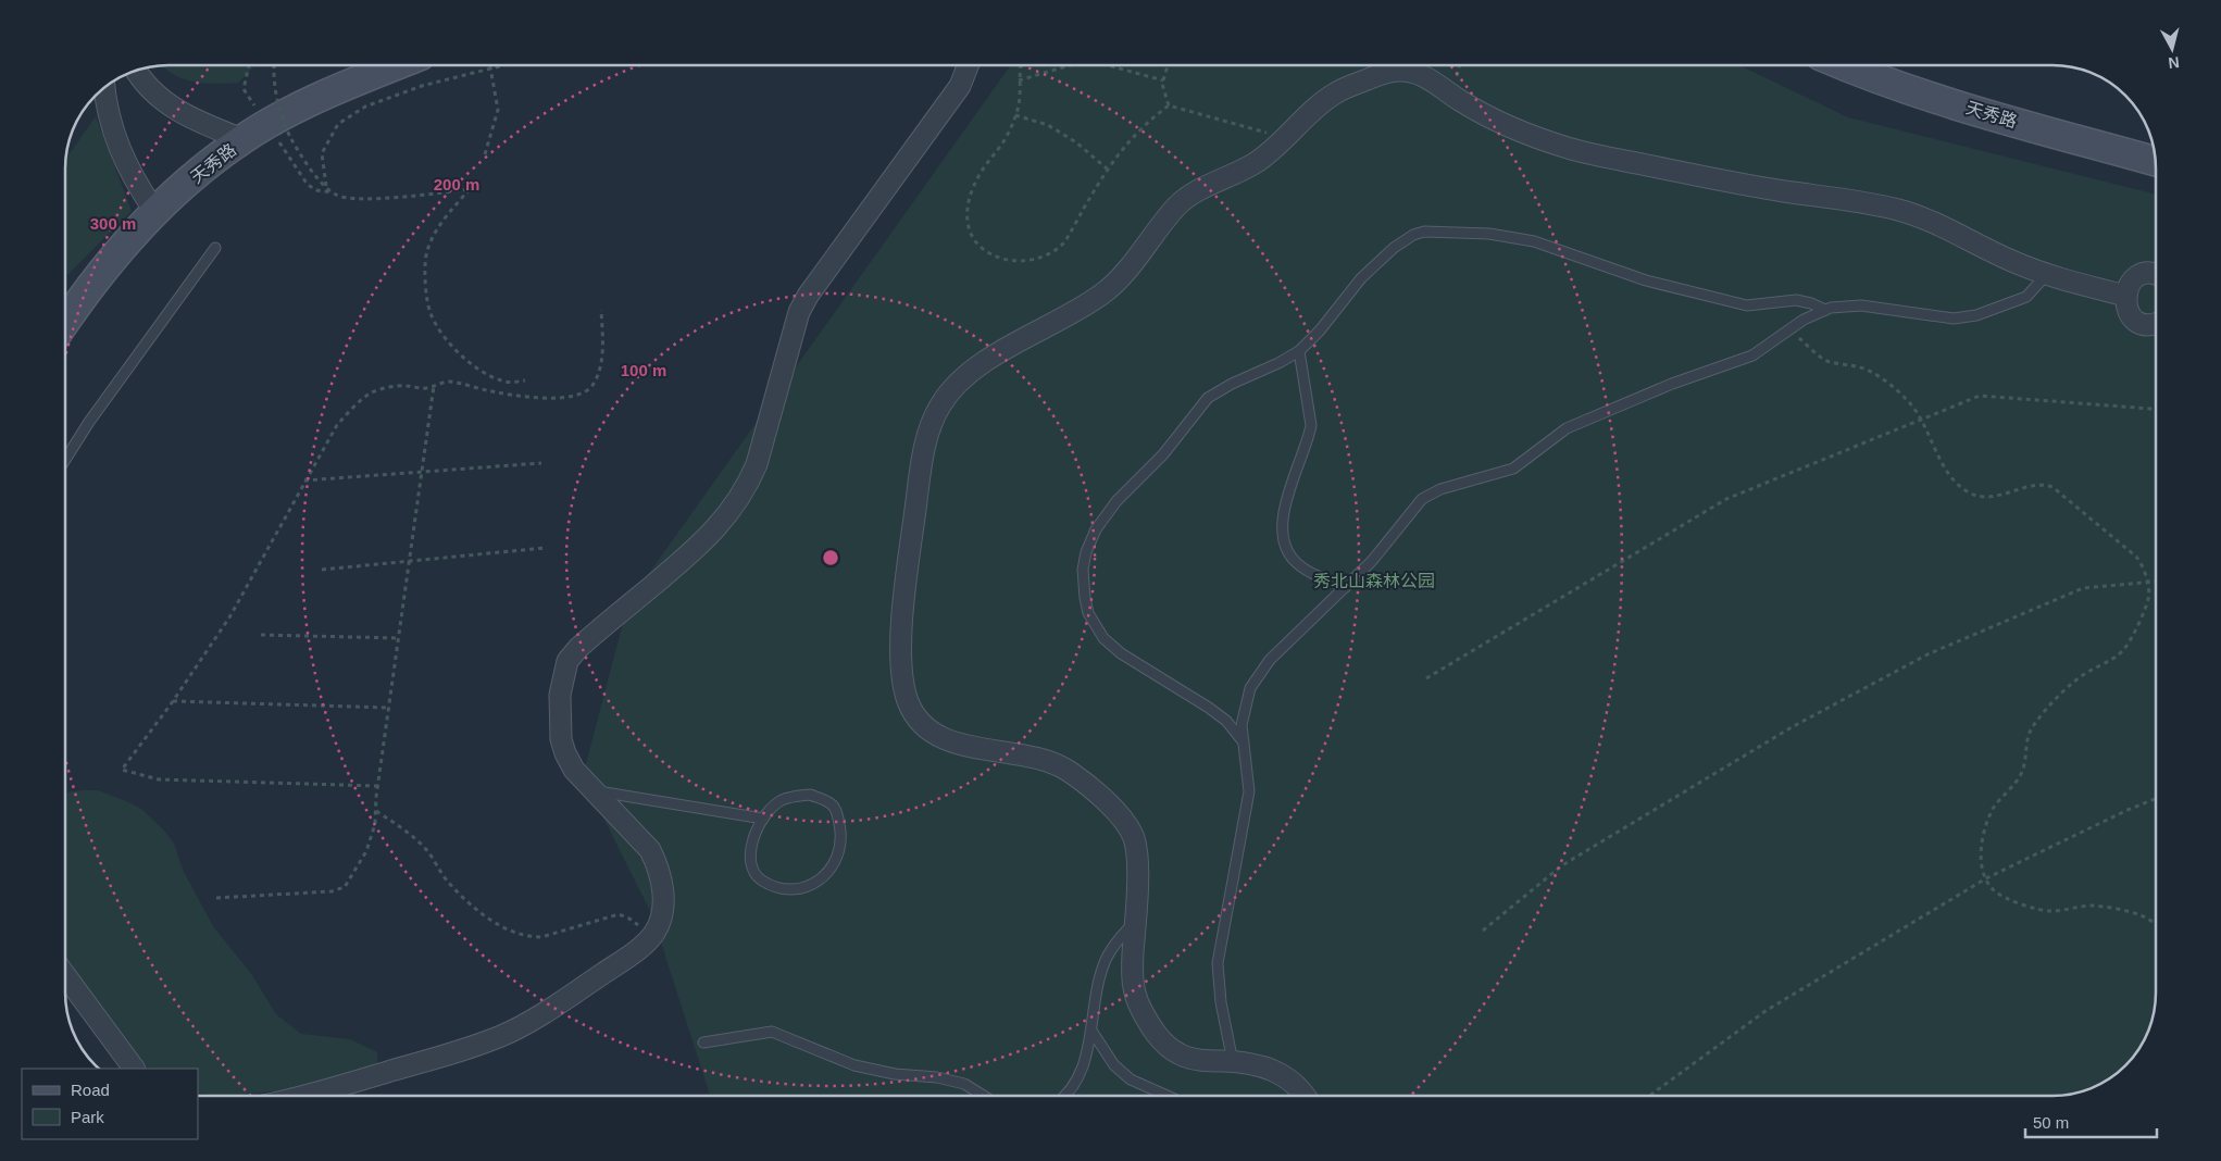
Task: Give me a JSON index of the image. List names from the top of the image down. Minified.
{"streets":{"main road":["天秀路"]},"parks":["秀北山森林公园"],"legend":["Road","Park"],"scale_bar":"50 m","north":"bottom","rings":["200 m","300 m","100 m"]}
